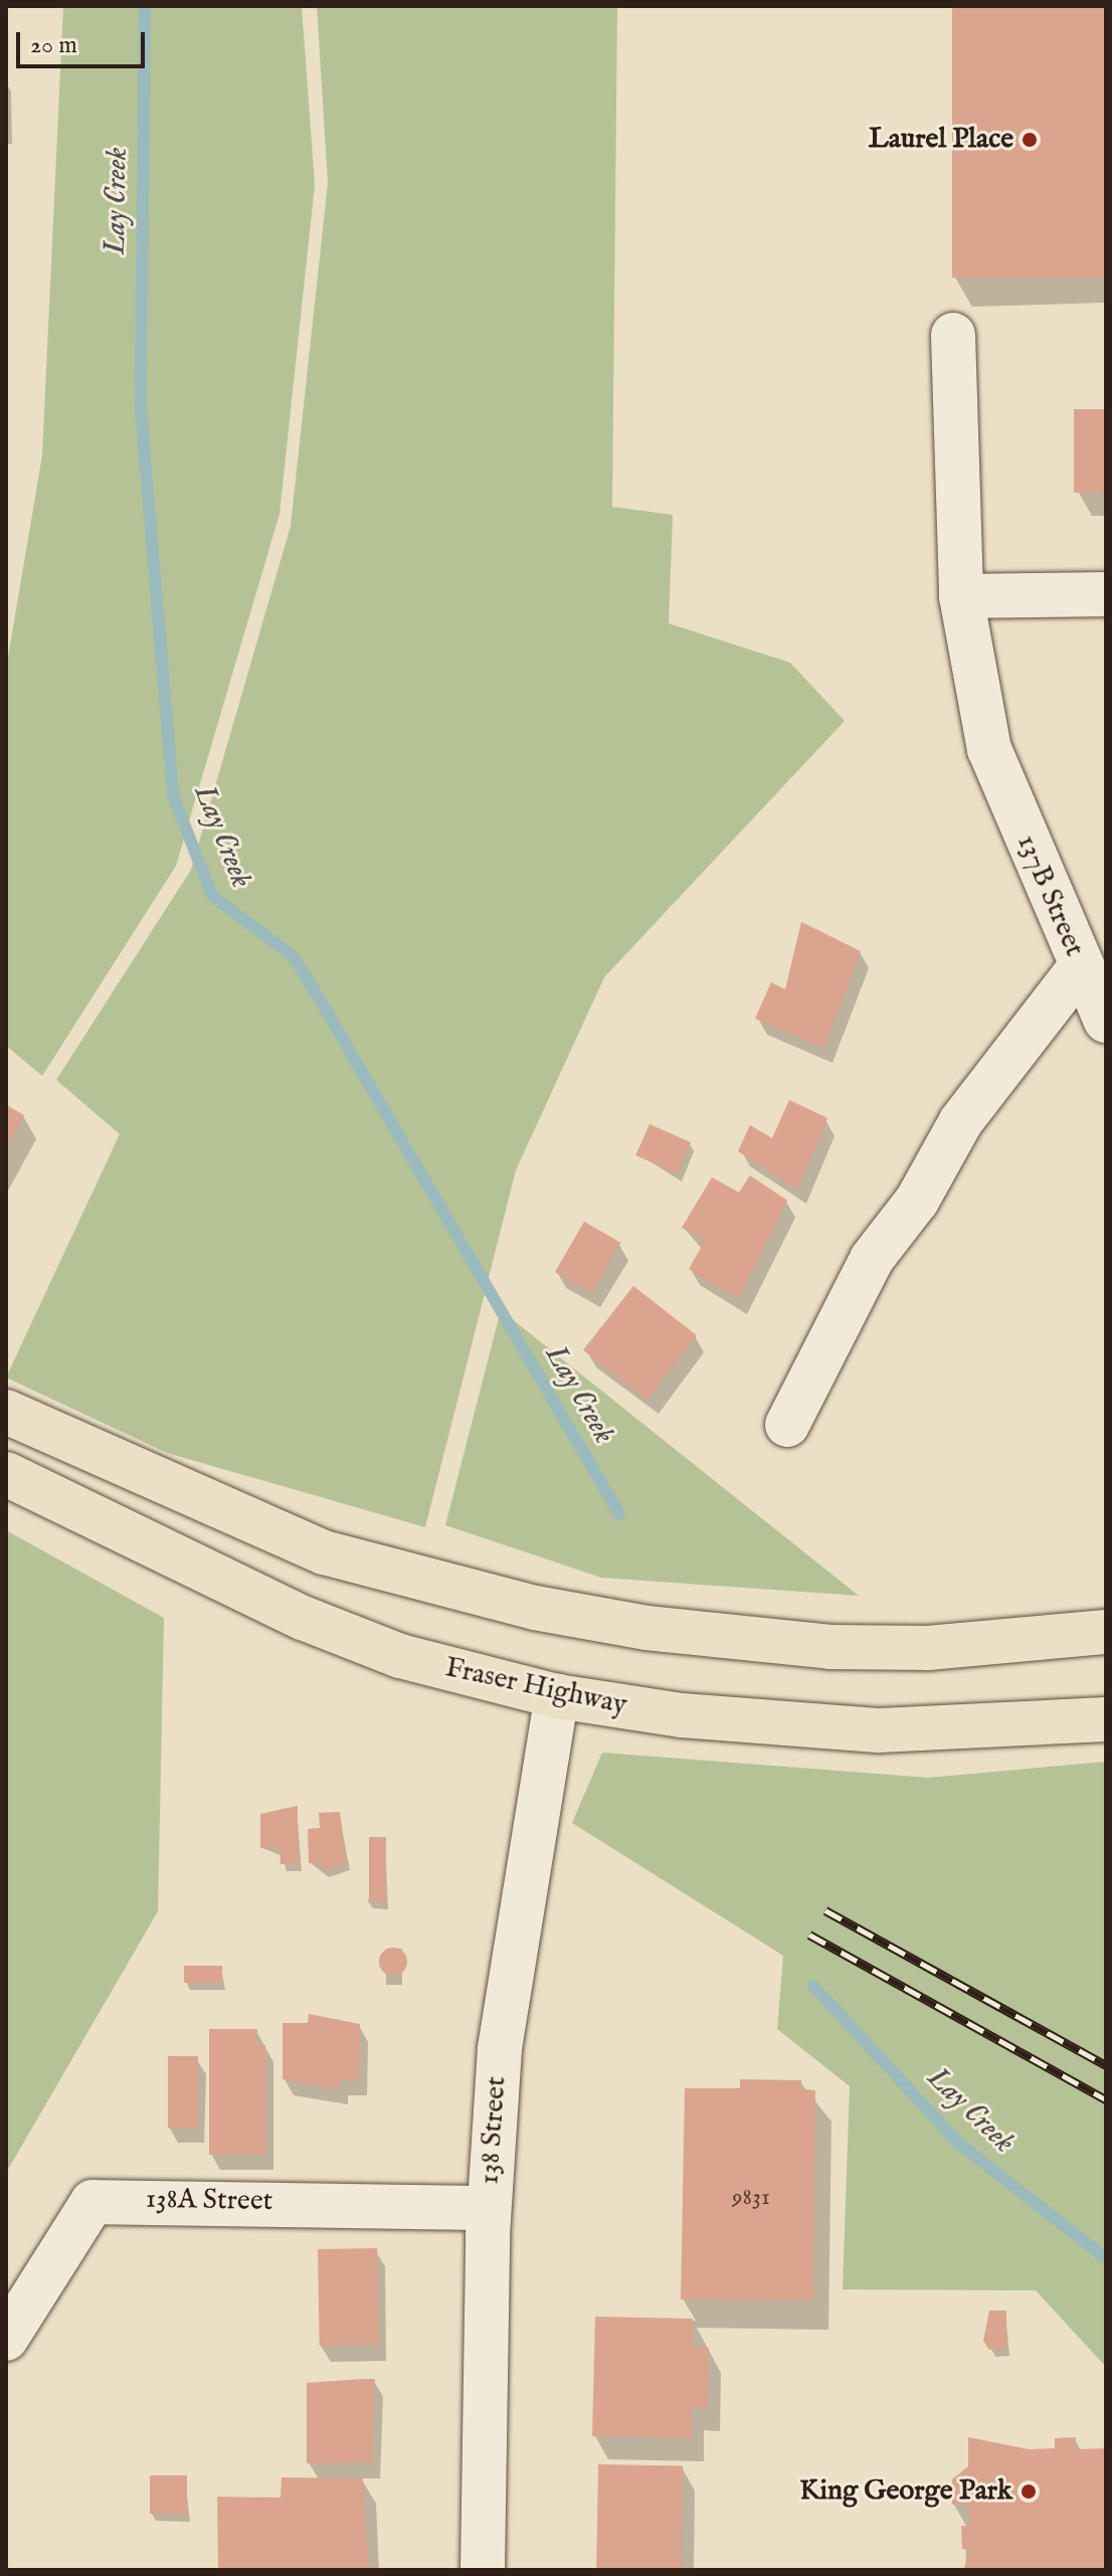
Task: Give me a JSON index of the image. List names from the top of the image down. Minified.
{"streets":{"main road":["Fraser Highway"],"street":["137B Street","138 Street","138A Street"]},"crossings":[["Fraser Highway","138 Street"],["138 Street","138A Street"]],"water":["Lay Creek"],"places":["Laurel Place","King George Park"],"house_numbers":["9831"],"scale_bar":"20 m"}
